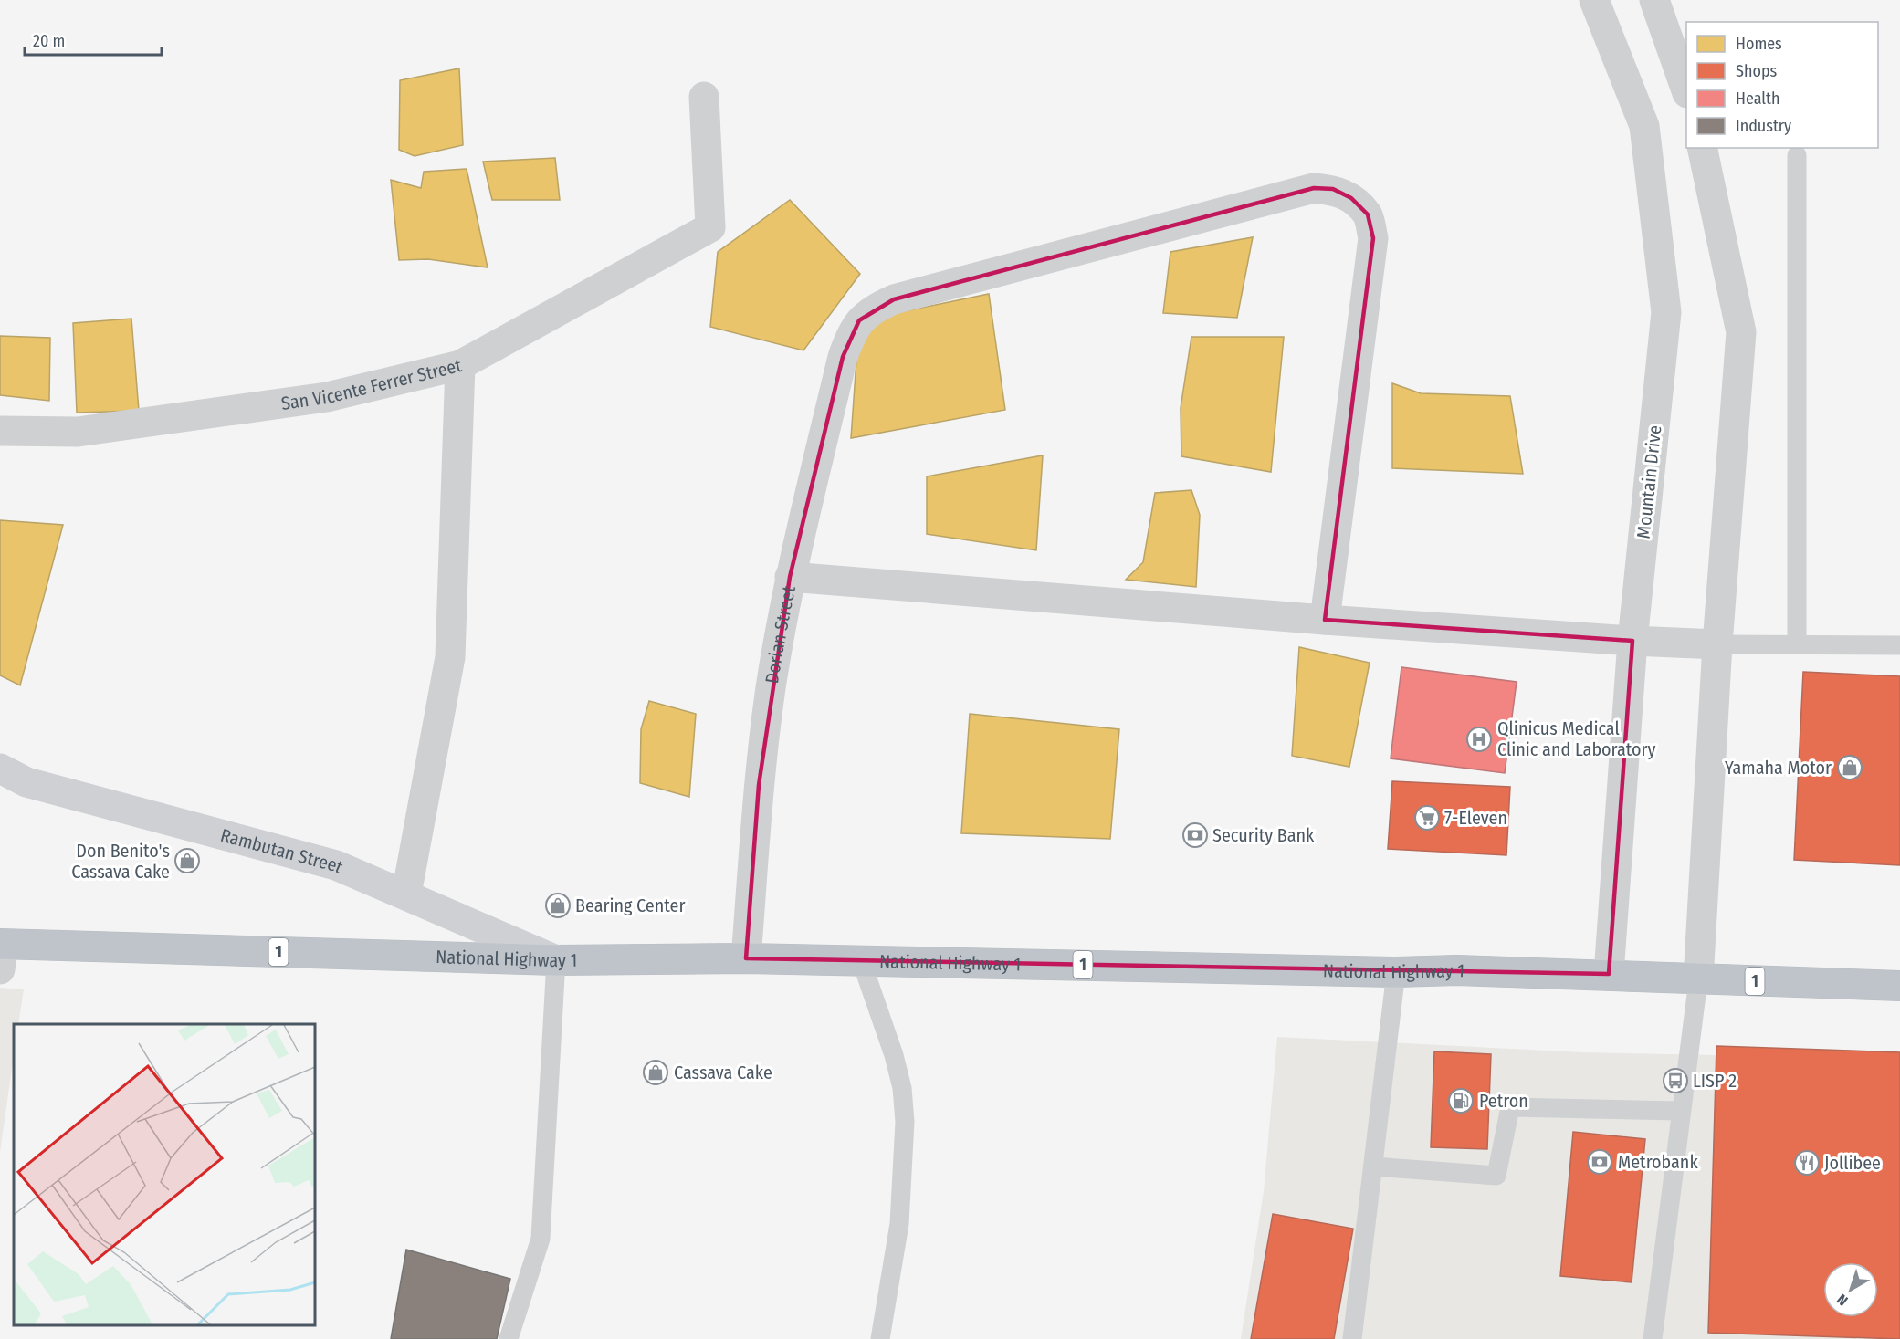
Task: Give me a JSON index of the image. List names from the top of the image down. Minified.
{"streets":{"highway":["1","National Highway 1"],"street":["San Vicente Ferrer Street","Mountain Drive","Dorian Street","Rambutan Street"]},"crossings":[["Mountain Drive","National Highway 1"],["Dorian Street","National Highway 1"],["Rambutan Street","National Highway 1"]],"places":{"hospital":["Qlinicus Medical Clinic and Laboratory"],"shop":["Yamaha Motor","Don Benito's Cassava Cake","Bearing Center","Cassava Cake"],"supermarket":["7-Eleven"],"bank":["Security Bank","Metrobank"],"bus stop":["LISP 2"],"fuel station":["Petron"],"restaurant":["Jollibee"]},"legend":["Homes","Shops","Health","Industry"],"scale_bar":"20 m","north":"bottom left"}
